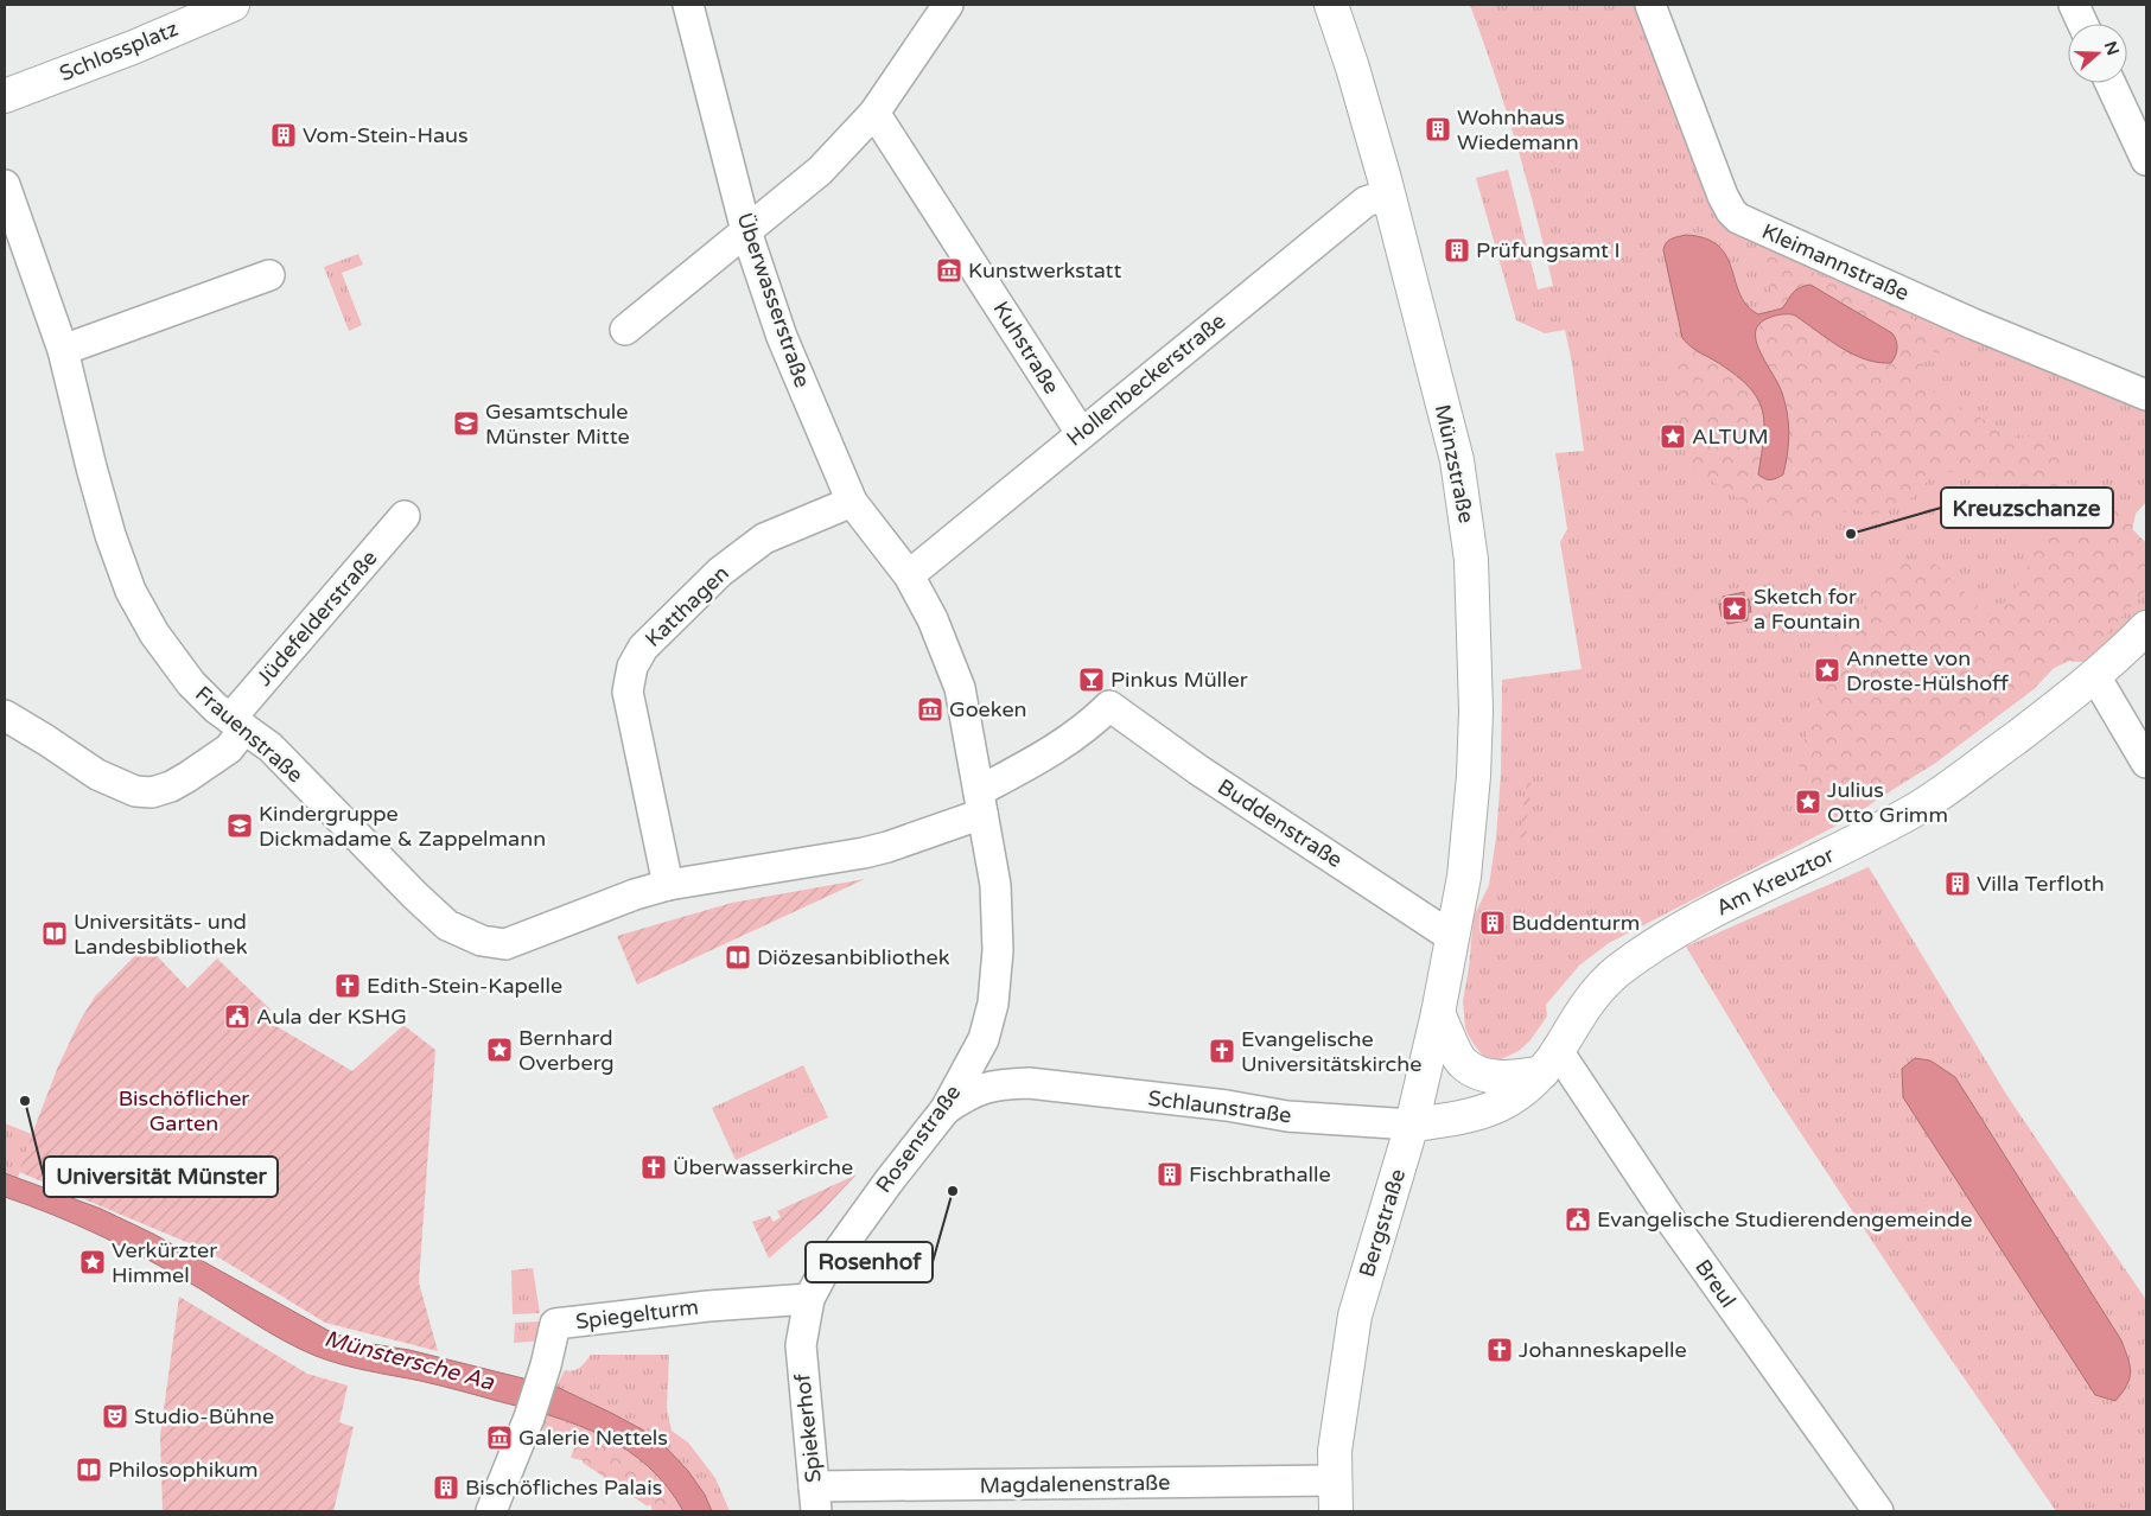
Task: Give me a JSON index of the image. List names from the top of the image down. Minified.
{"streets":{"main road":["Schlossplatz","Münzstraße","Am Kreuztor","Bergstraße"],"street":["Kleimannstraße","Überwasserstraße","Kuhstraße","Hollenbeckerstraße","Katthagen","Jüdefelderstraße","Frauenstraße","Buddenstraße","Schlaunstraße","Rosenstraße","Breul","Spiegelturm","Spiekerhof","Magdalenenstraße"]},"crossings":[["Überwasserstraße","Hollenbeckerstraße"],["Überwasserstraße","Katthagen"],["Überwasserstraße","Buddenstraße"],["Überwasserstraße","Rosenstraße"],["Kuhstraße","Hollenbeckerstraße"],["Hollenbeckerstraße","Münzstraße"],["Münzstraße","Buddenstraße"],["Münzstraße","Bergstraße"],["Katthagen","Frauenstraße"],["Jüdefelderstraße","Frauenstraße"],["Buddenstraße","Rosenstraße"],["Buddenstraße","Bergstraße"],["Am Kreuztor","Schlaunstraße"],["Am Kreuztor","Bergstraße"],["Am Kreuztor","Breul"],["Schlaunstraße","Rosenstraße"],["Schlaunstraße","Bergstraße"],["Rosenstraße","Spiegelturm"],["Rosenstraße","Spiekerhof"],["Bergstraße","Magdalenenstraße"],["Spiekerhof","Magdalenenstraße"]],"water":["Münstersche Aa"],"parks":["Bischöflicher Garten"],"places":{"building":["Wohnhaus Wiedemann","Vom-Stein-Haus","Prüfungsamt I","Villa Terfloth","Buddenturm","Fischbrathalle","Bischöfliches Palais"],"museum":["Kunstwerkstatt","Goeken","Galerie Nettels"],"school or university":["Gesamtschule Münster Mitte","Kindergruppe Dickmadame & Zappelmann"],"place":["ALTUM","Sketch for a Fountain","Annette von Droste-Hülshoff","Julius Otto Grimm","Bernhard Overberg","Verkürzter Himmel"],"other":["Kreuzschanze","Universität Münster","Rosenhof"],"bar":["Pinkus Müller"],"library":["Universitäts- und Landesbibliothek","Diözesanbibliothek","Philosophikum"],"church":["Edith-Stein-Kapelle","Evangelische Universitätskirche","Überwasserkirche","Johanneskapelle"],"public building":["Aula der KSHG","Evangelische Studierendengemeinde"],"theatre":["Studio-Bühne"]},"north":"right"}
